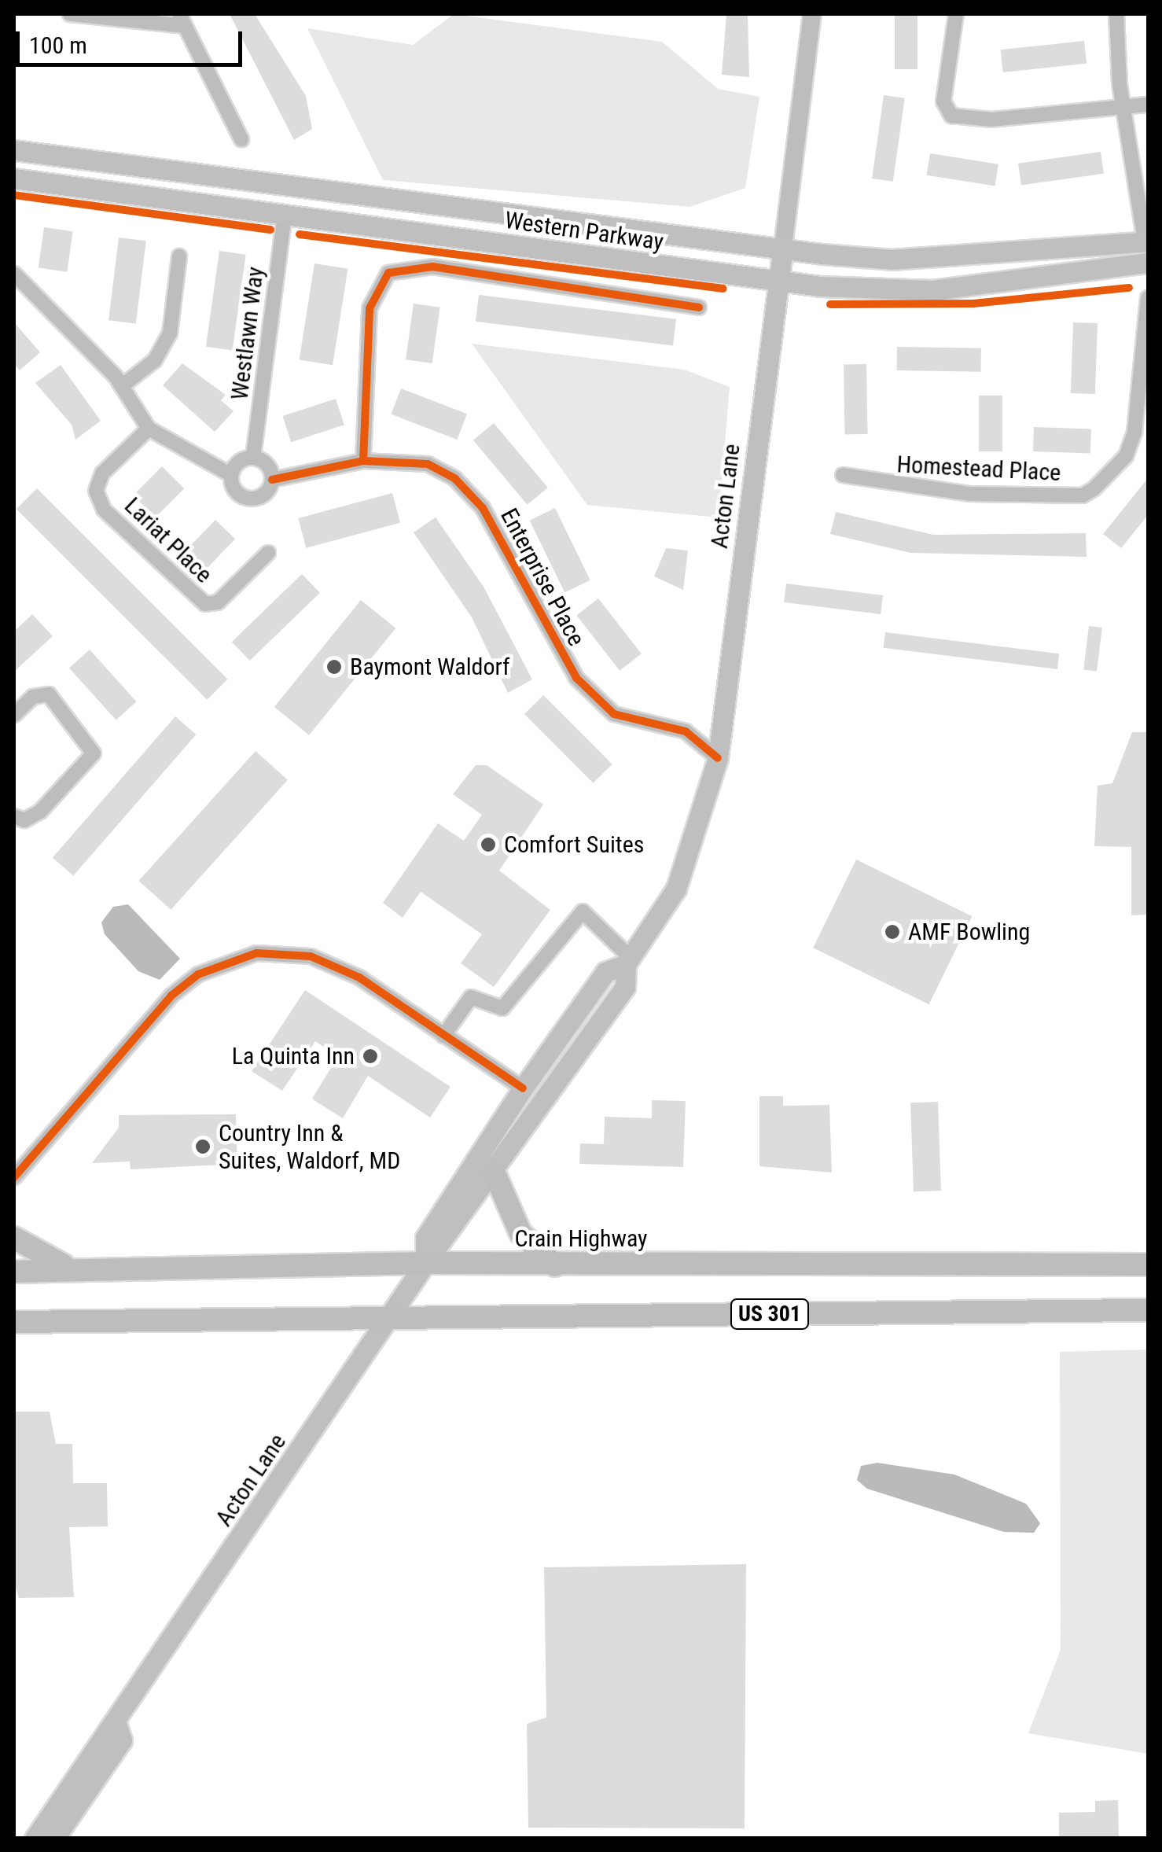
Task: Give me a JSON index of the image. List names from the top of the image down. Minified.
{"streets":{"highway":["Crain Highway","US 301"],"main road":["Western Parkway","Acton Lane"],"street":["Westlawn Way","Homestead Place","Lariat Place","Enterprise Place"]},"crossings":[["Western Parkway","Westlawn Way"],["Western Parkway","Acton Lane"],["Westlawn Way","Enterprise Place"],["Acton Lane","Enterprise Place"],["Acton Lane","Crain Highway"],["Acton Lane","US 301"]],"places":["Baymont Waldorf","Comfort Suites","AMF Bowling","La Quinta Inn","Country Inn & Suites, Waldorf, MD"],"scale_bar":"100 m"}
